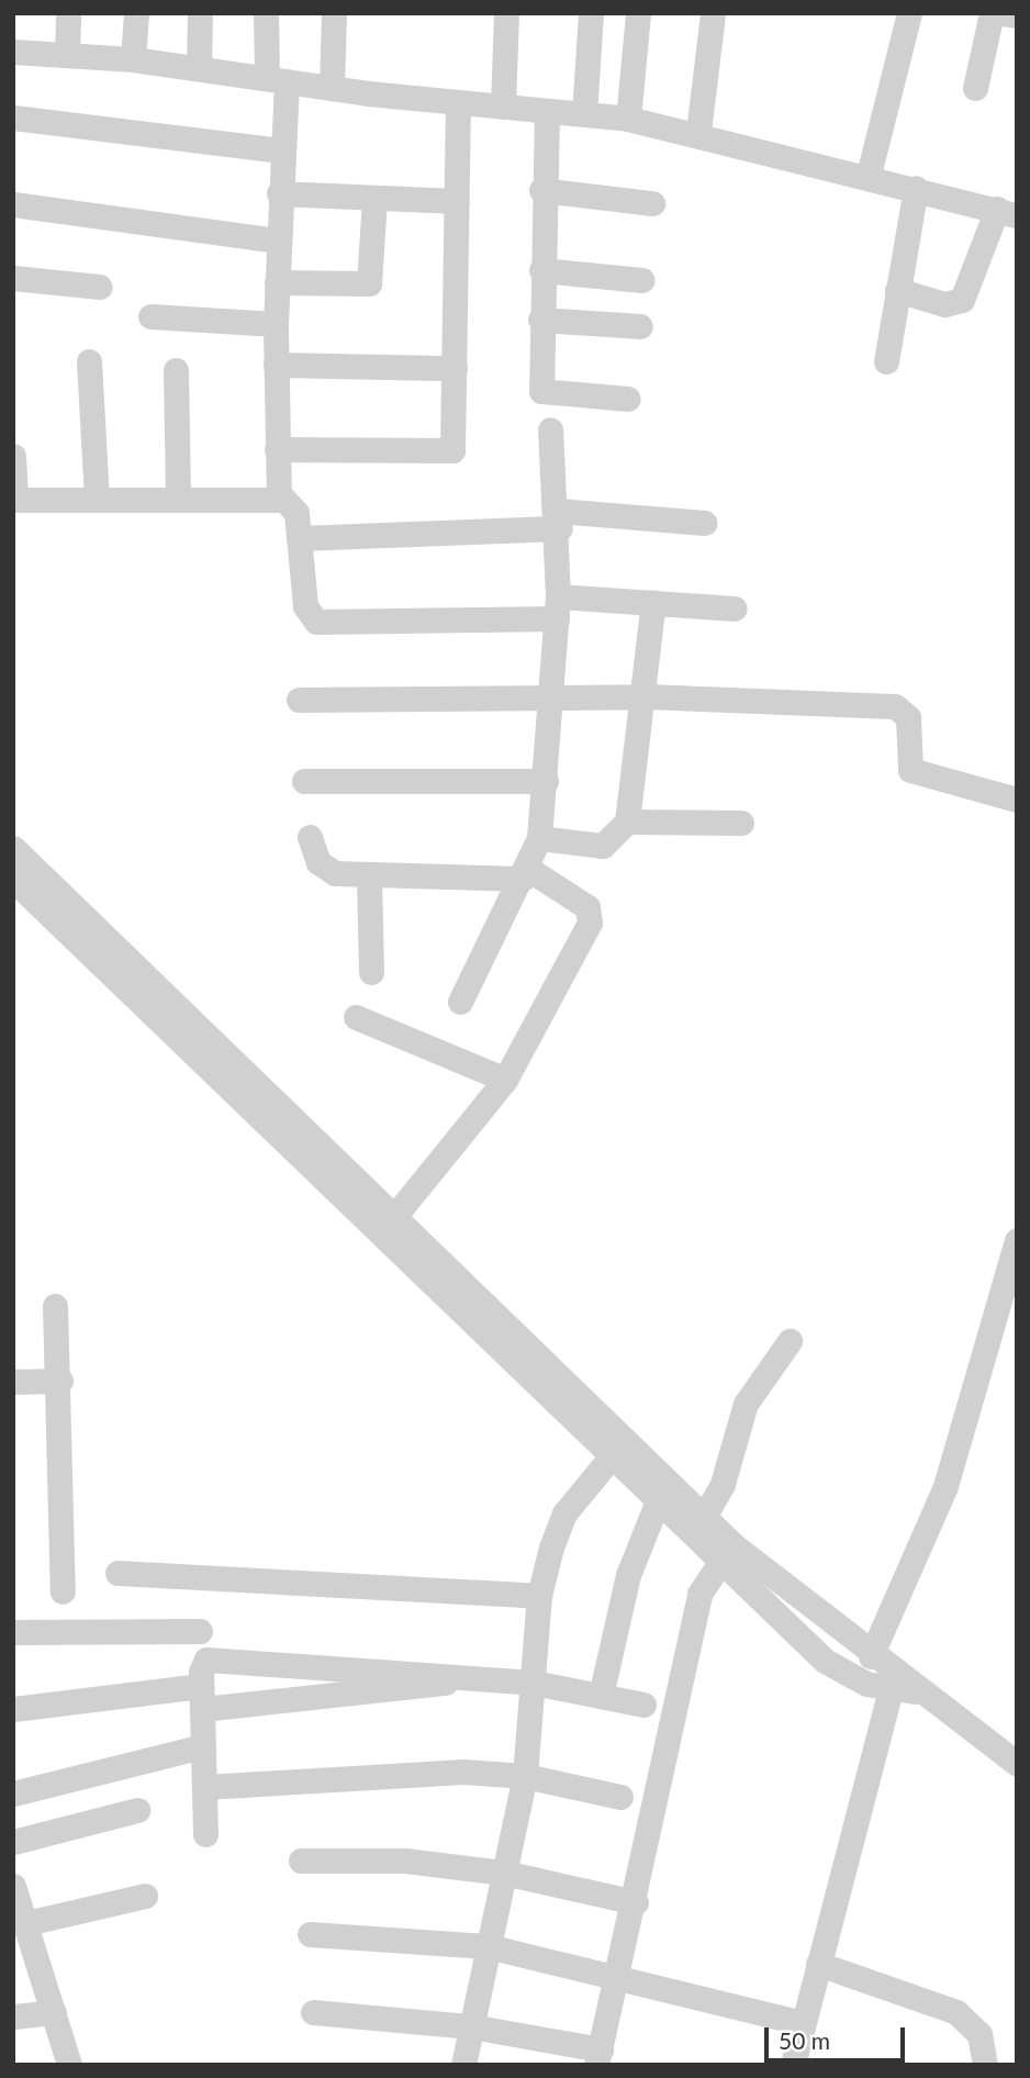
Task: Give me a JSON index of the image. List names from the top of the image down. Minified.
{"scale_bar":"50 m"}
